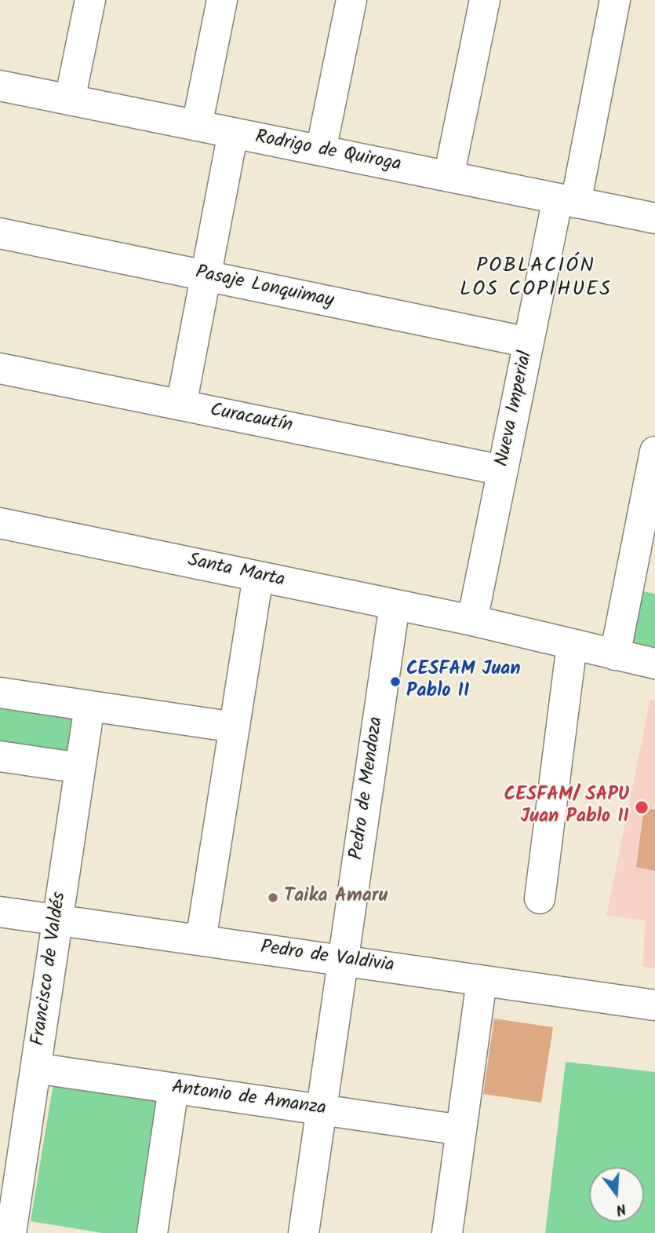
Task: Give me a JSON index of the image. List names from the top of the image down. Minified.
{"streets":{"street":["Rodrigo de Quiroga","Pasaje Lonquimay","Nueva Imperial","Curacautín","Santa Marta","Pedro de Mendoza","Pedro de Valdivia","Francisco de Valdés","Antonio de Amanza"]},"crossings":[["Rodrigo de Quiroga","Nueva Imperial"],["Pasaje Lonquimay","Nueva Imperial"],["Nueva Imperial","Curacautín"],["Nueva Imperial","Santa Marta"],["Santa Marta","Pedro de Mendoza"],["Pedro de Mendoza","Pedro de Valdivia"],["Pedro de Mendoza","Antonio de Amanza"],["Pedro de Valdivia","Francisco de Valdés"],["Francisco de Valdés","Antonio de Amanza"]],"districts":["POBLACIÓN LOS COPIHUES"],"places":["CESFAM Juan Pablo II","CESFAM/ SAPU Juan Pablo II","Taika Amaru"],"north":"bottom"}
